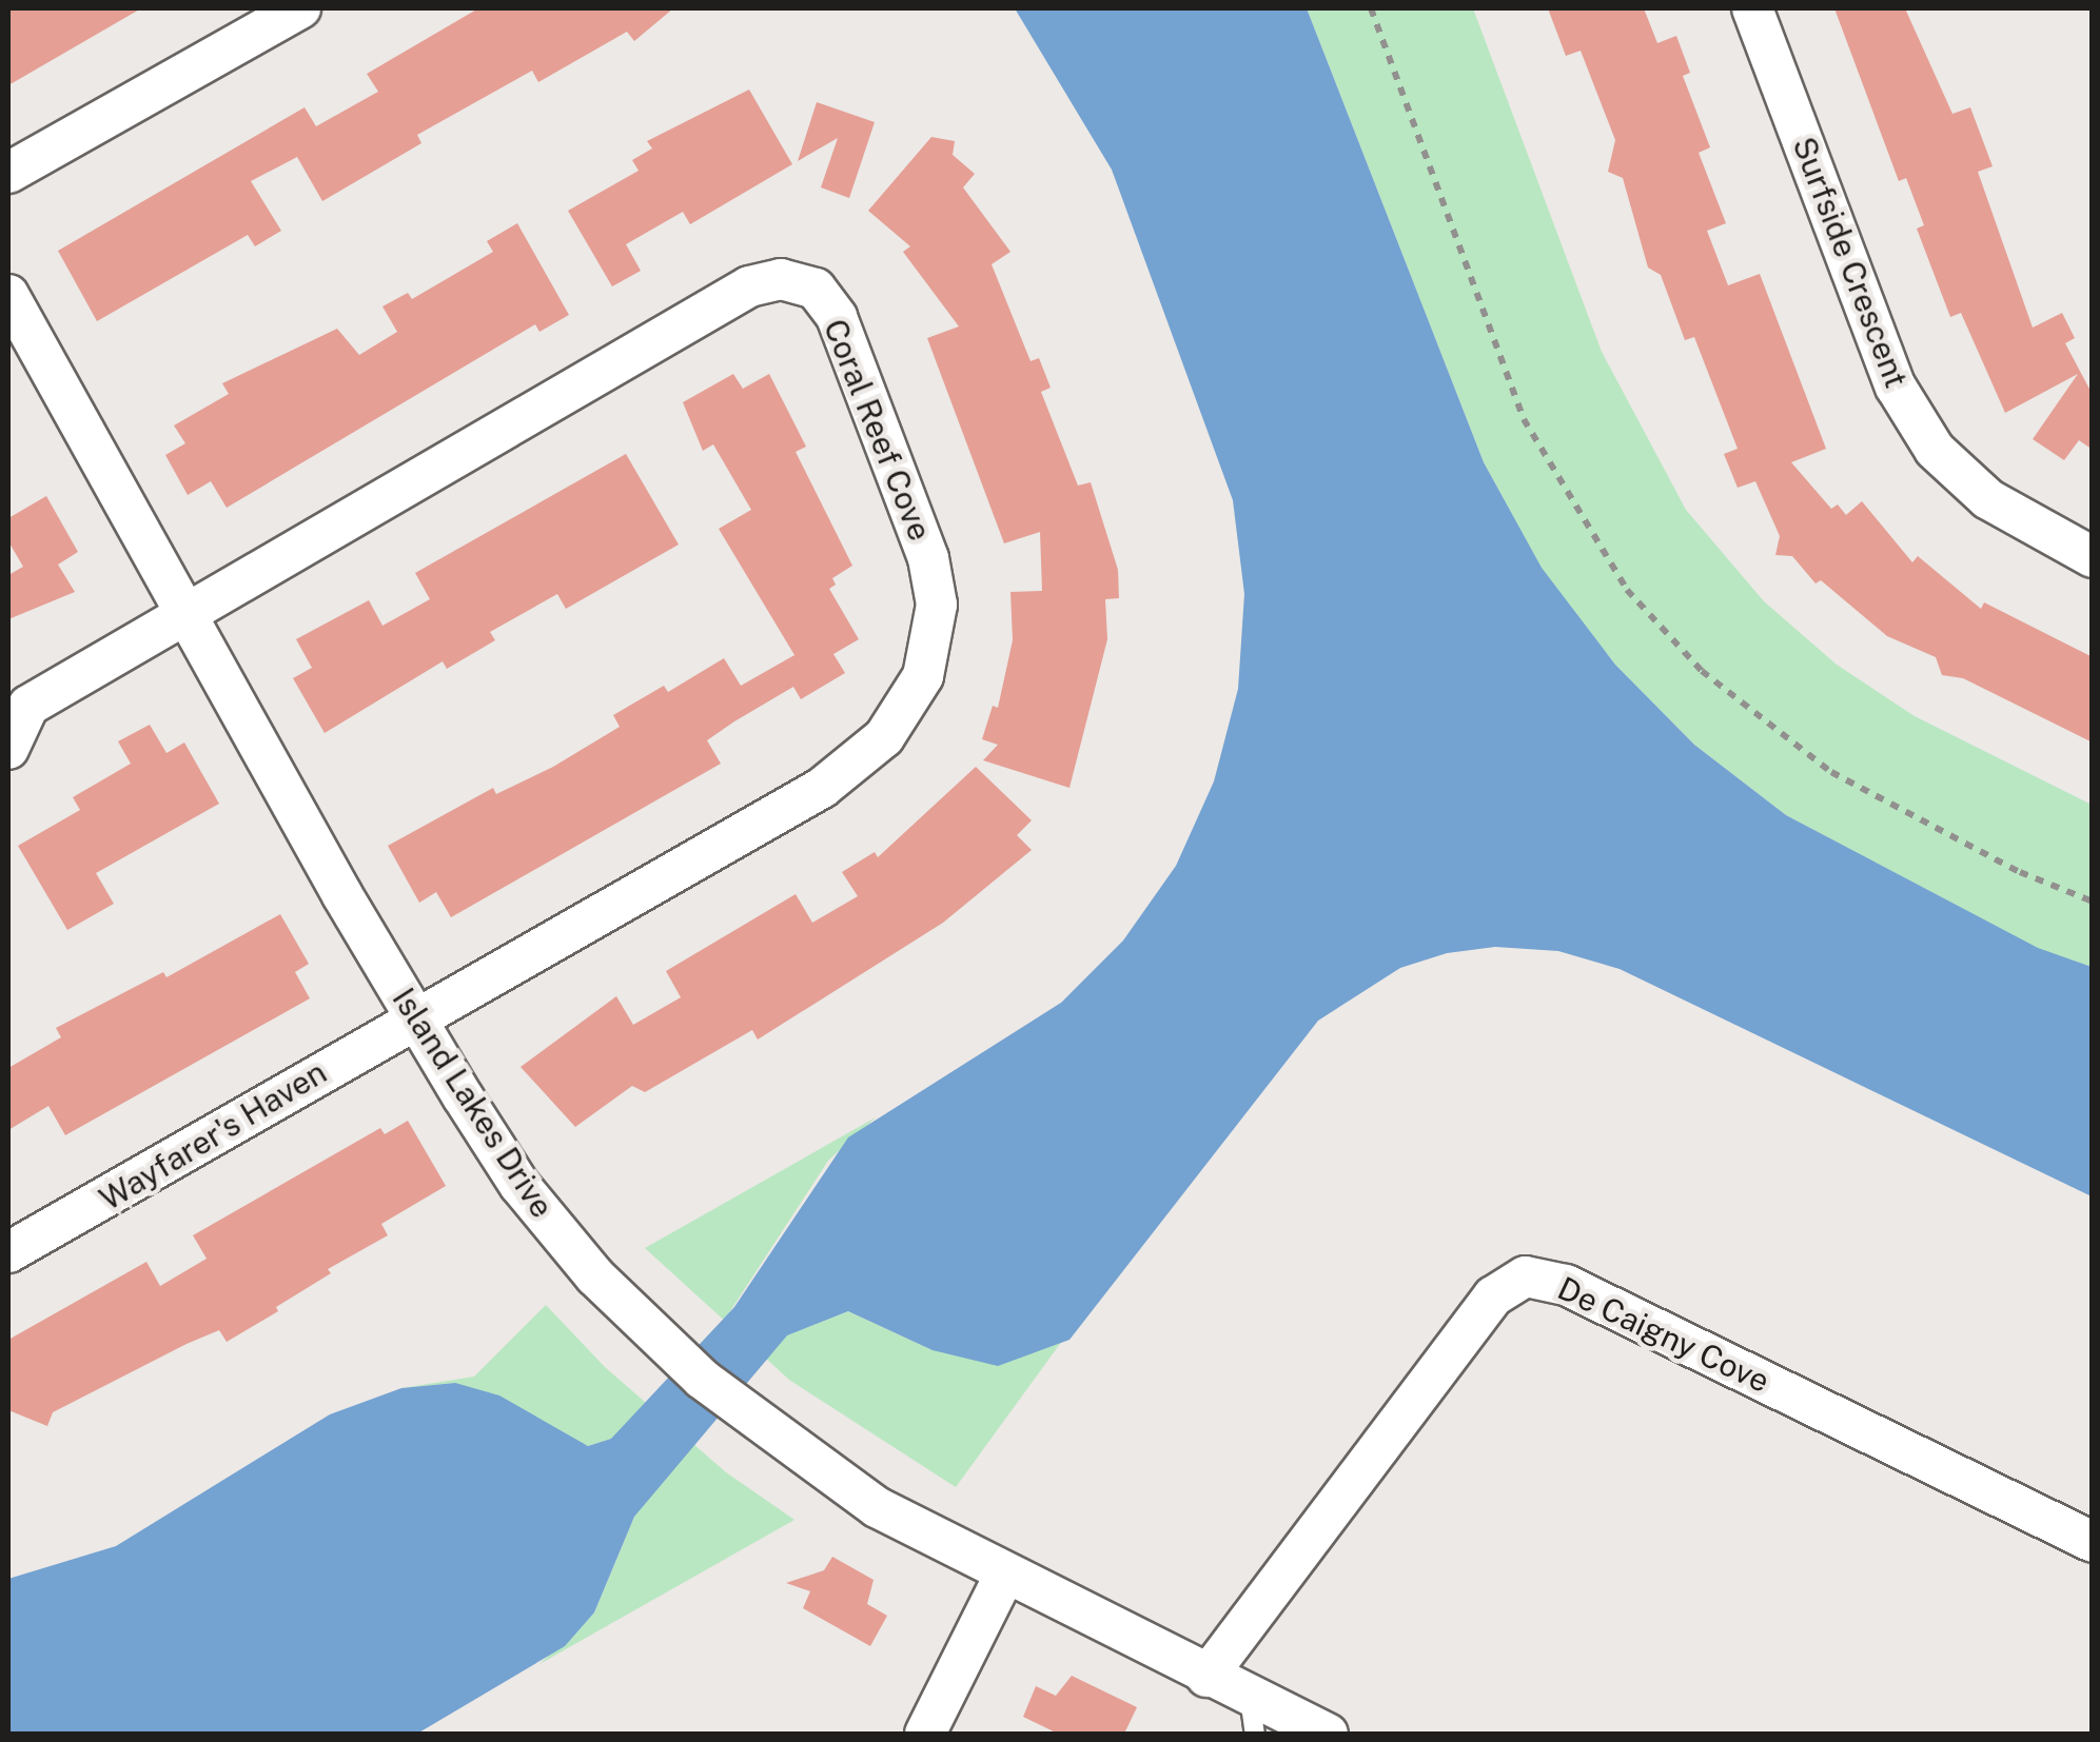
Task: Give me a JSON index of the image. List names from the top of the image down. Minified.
{"streets":{"street":["Surfside Crescent","Coral Reef Cove","Island Lakes Drive","Wayfarer's Haven","De Caigny Cove"]},"crossings":[["Coral Reef Cove","Island Lakes Drive"],["Coral Reef Cove","Wayfarer's Haven"],["Island Lakes Drive","Wayfarer's Haven"],["Island Lakes Drive","De Caigny Cove"]]}
